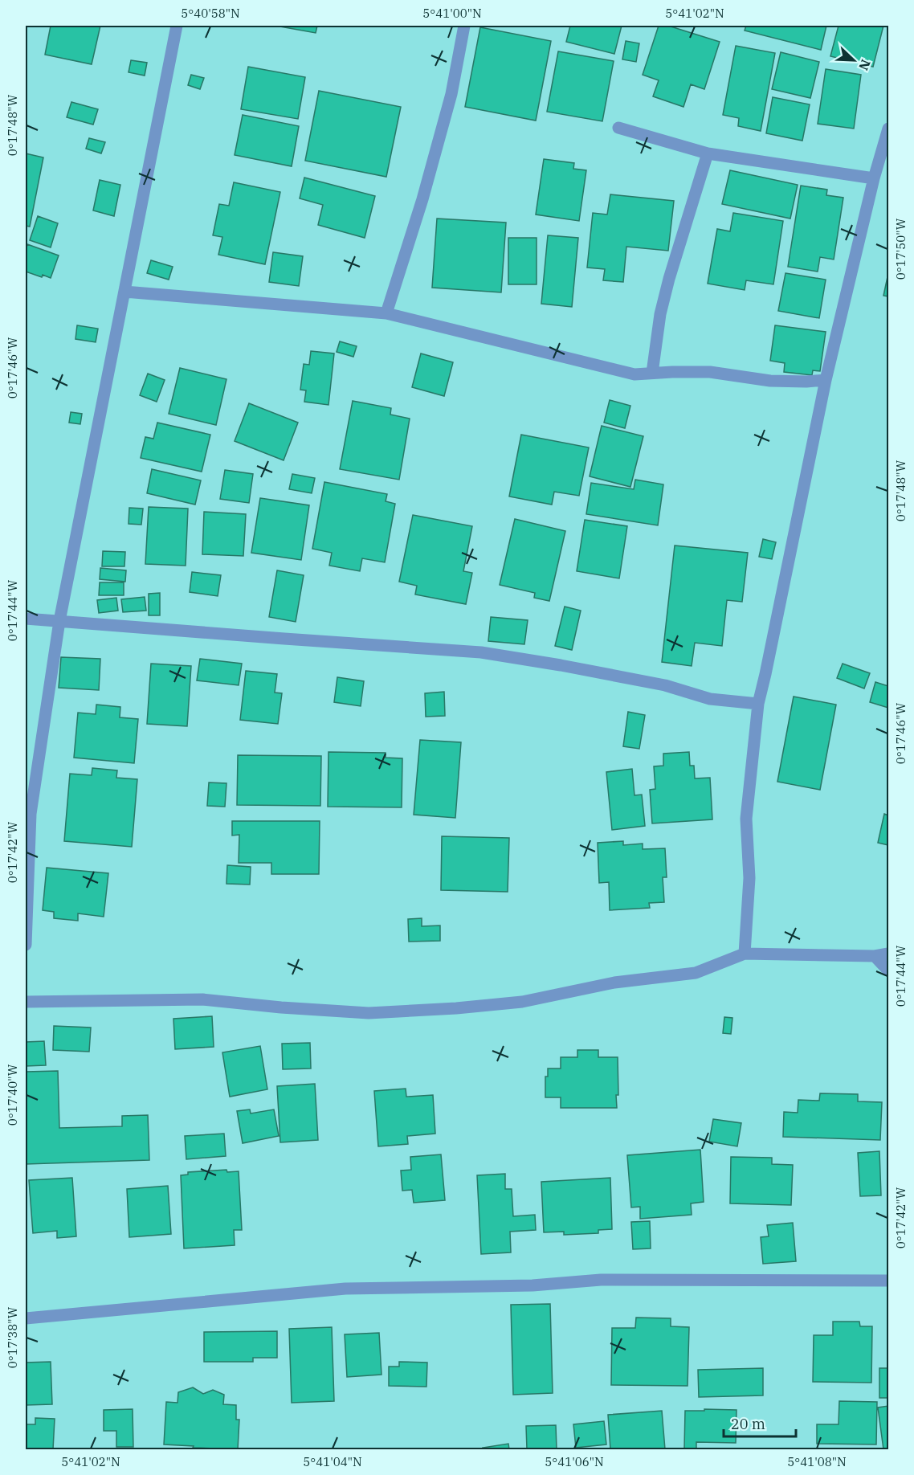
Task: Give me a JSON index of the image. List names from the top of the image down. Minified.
{"scale_bar":"20 m","north":"bottom right","coordinates":["5°40'58\"N","5°41'00\"N","5°41'02\"N","0°17'48\"W","0°17'50\"W","0°17'46\"W","0°17'44\"W","0°17'42\"W","0°17'40\"W","0°17'38\"W","5°41'04\"N","5°41'06\"N","5°41'08\"N"]}
